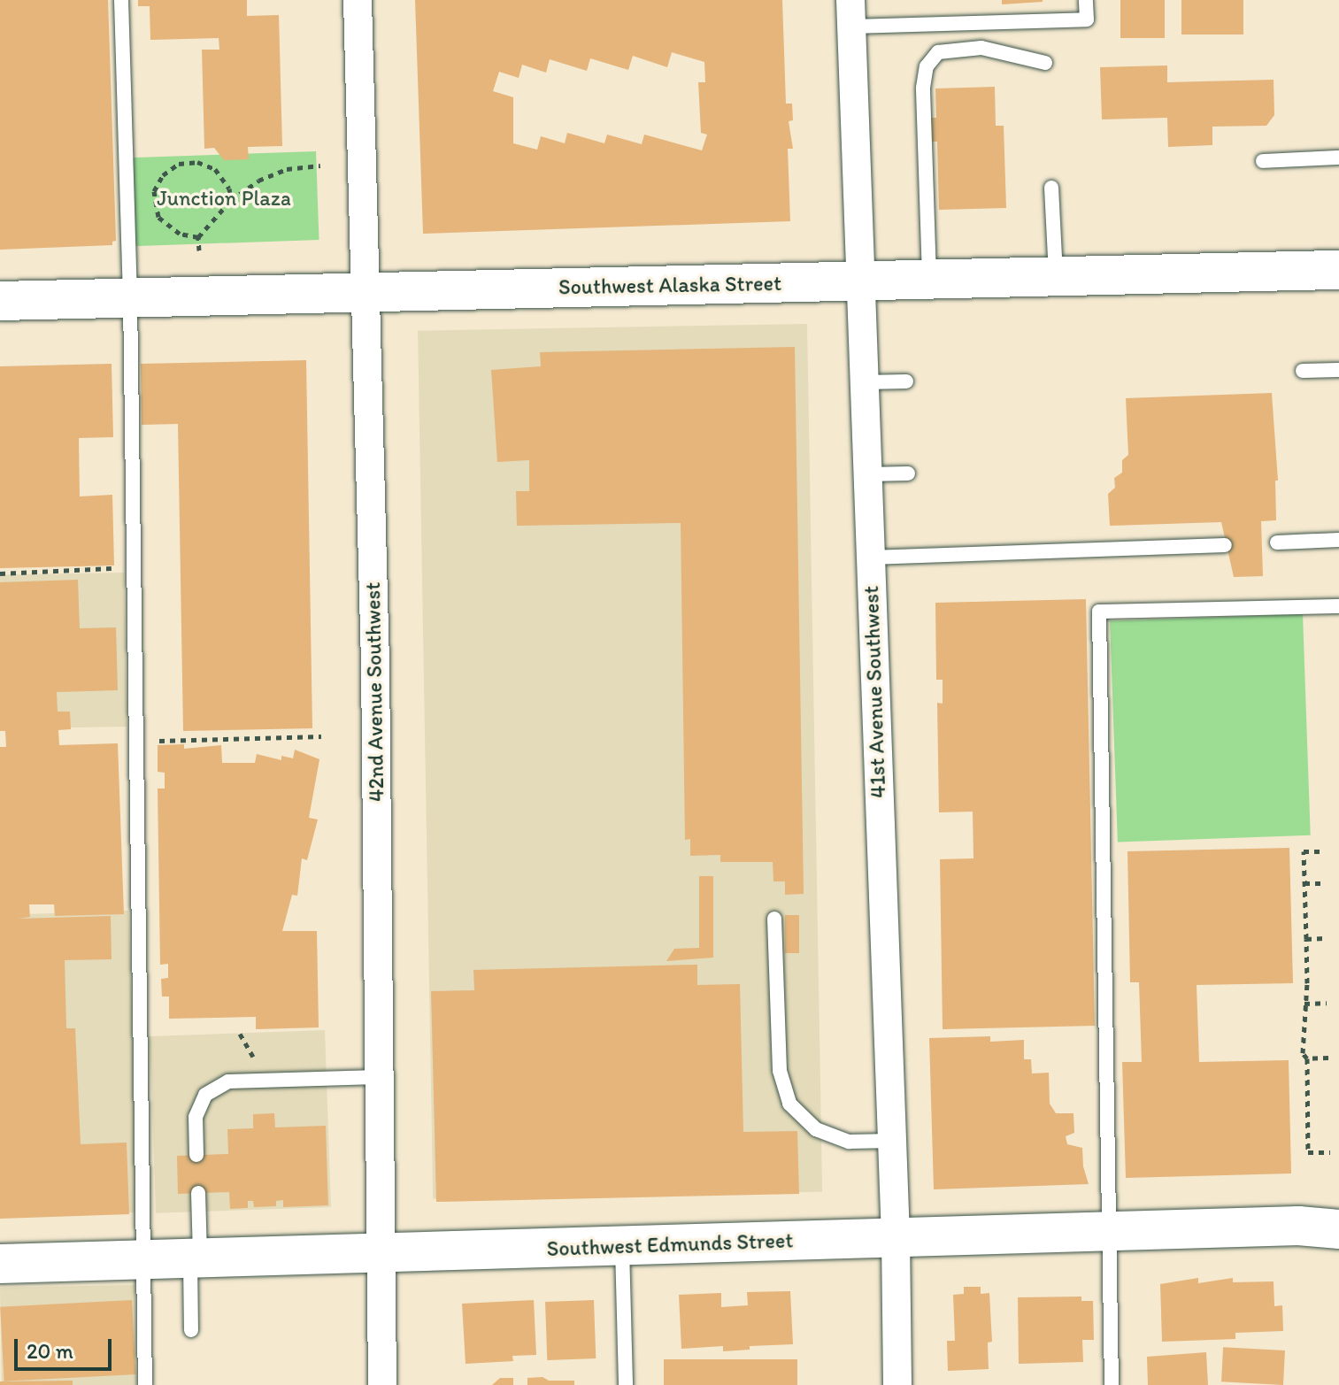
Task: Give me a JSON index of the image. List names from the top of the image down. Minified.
{"streets":{"main road":["Southwest Alaska Street","Southwest Edmunds Street"],"street":["42nd Avenue Southwest","41st Avenue Southwest"]},"crossings":[["Southwest Alaska Street","42nd Avenue Southwest"],["Southwest Alaska Street","41st Avenue Southwest"],["42nd Avenue Southwest","Southwest Edmunds Street"],["41st Avenue Southwest","Southwest Edmunds Street"]],"parks":["Junction Plaza"],"scale_bar":"20 m"}
